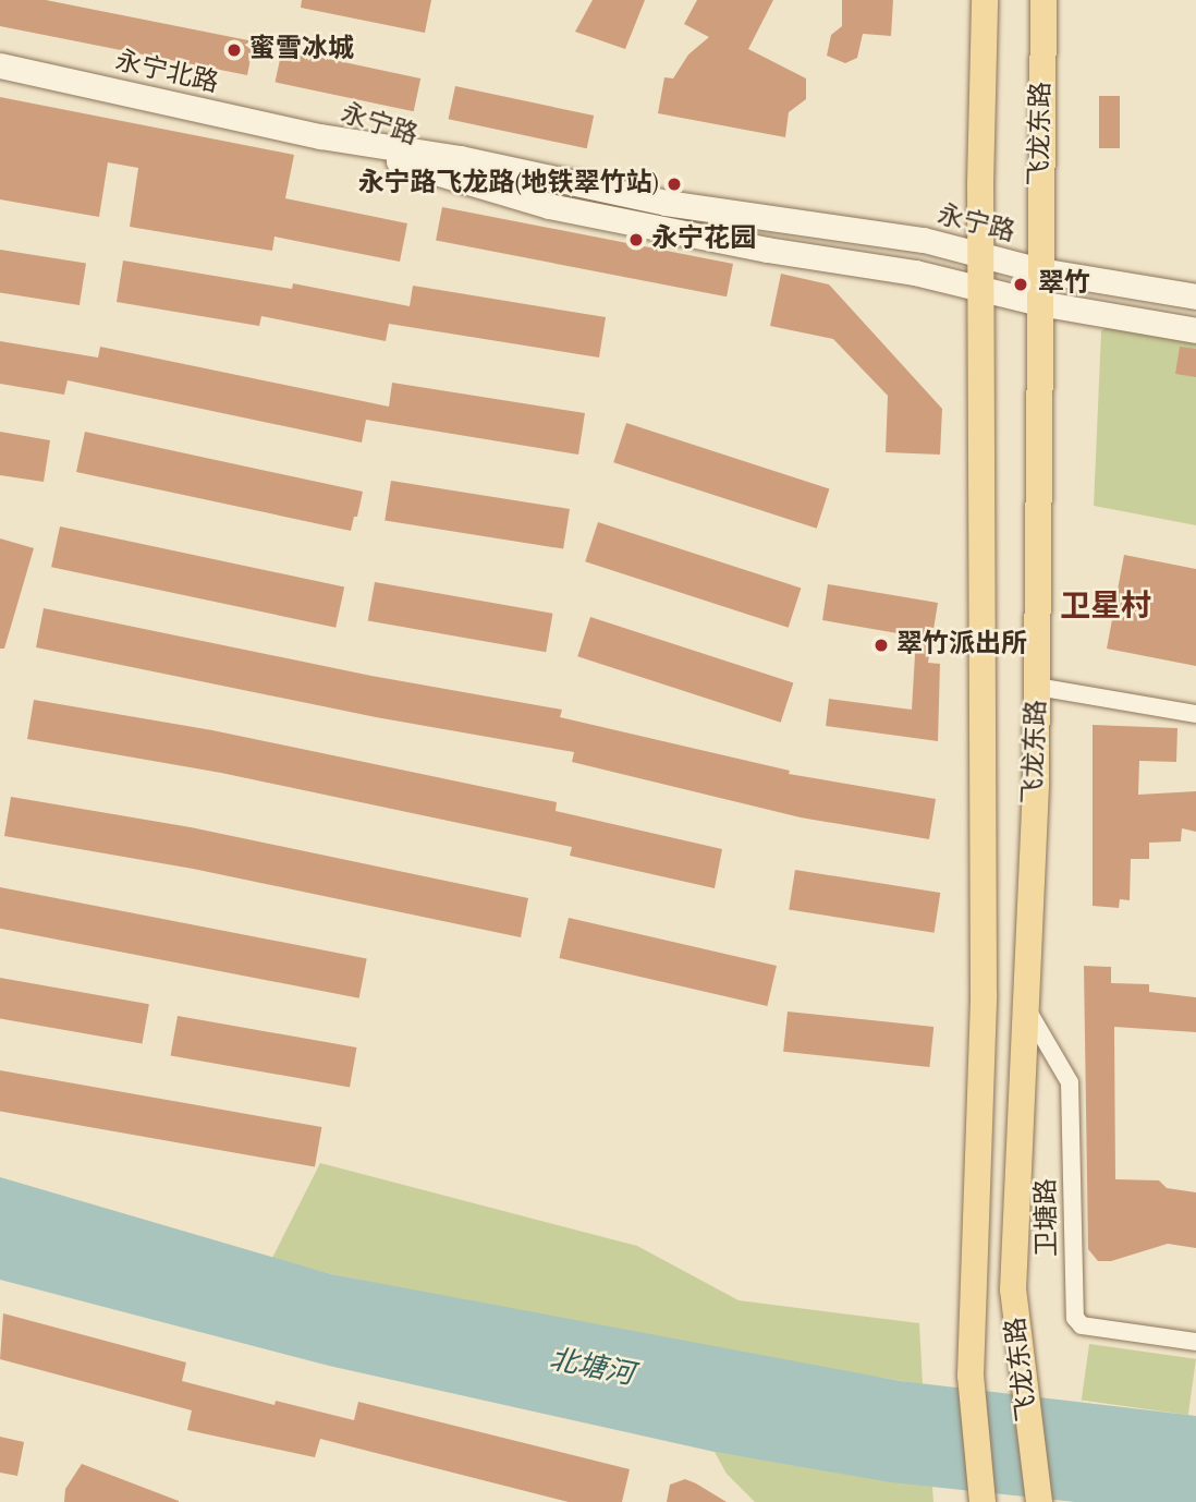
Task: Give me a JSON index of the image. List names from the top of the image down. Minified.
{"streets":{"main road":["永宁北路","永宁路","飞龙东路"],"street":["卫塘路"]},"crossings":[["永宁北路","永宁路"],["永宁路","飞龙东路"],["飞龙东路","卫塘路"]],"districts":["卫星村"],"water":["北塘河"],"places":["蜜雪冰城","永宁路飞龙路(地铁翠竹站)","永宁花园","翠竹","翠竹派出所"]}
